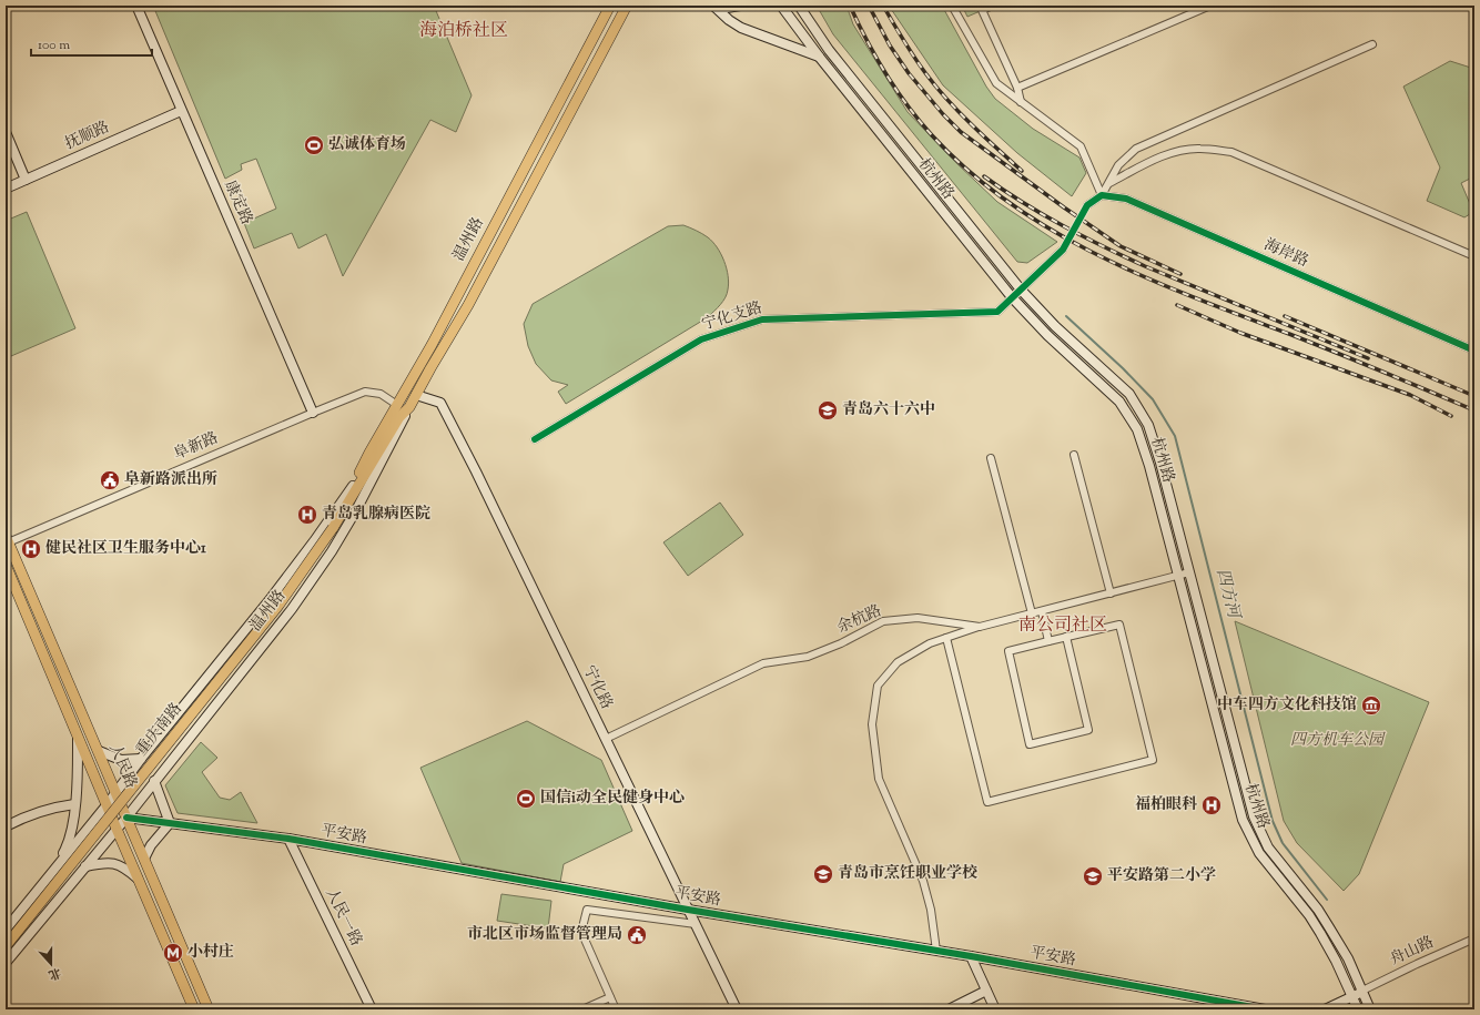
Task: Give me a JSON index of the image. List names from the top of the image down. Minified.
{"streets":{"main road":["抚顺路","杭州路","康定路","温州路","宁化路","重庆南路","人民路","平安路","人民一路"],"street":["海岸路","宁化支路","阜新路","余杭路","舟山路"]},"crossings":[["抚顺路","康定路"],["杭州路","宁化支路"],["杭州路","余杭路"],["杭州路","舟山路"],["康定路","阜新路"],["温州路","阜新路"],["温州路","宁化路"],["温州路","重庆南路"],["温州路","人民路"],["温州路","平安路"],["阜新路","人民路"],["余杭路","宁化路"],["宁化路","平安路"],["人民路","平安路"],["平安路","人民一路"]],"districts":["海泊桥社区","南公司社区"],"water":["四方河"],"parks":["四方机车公园"],"places":{"sports":["弘诚体育场","国信i动全民健身中心"],"school or university":["青岛六十六中","青岛市烹饪职业学校","平安路第二小学"],"public building":["阜新路派出所","市北区市场监督管理局"],"hospital":["青岛乳腺病医院","健民社区卫生服务中心1","福柏眼科"],"museum":["中车四方文化科技馆"],"metro station":["小村庄"]},"scale_bar":"100 m","north":"bottom"}
